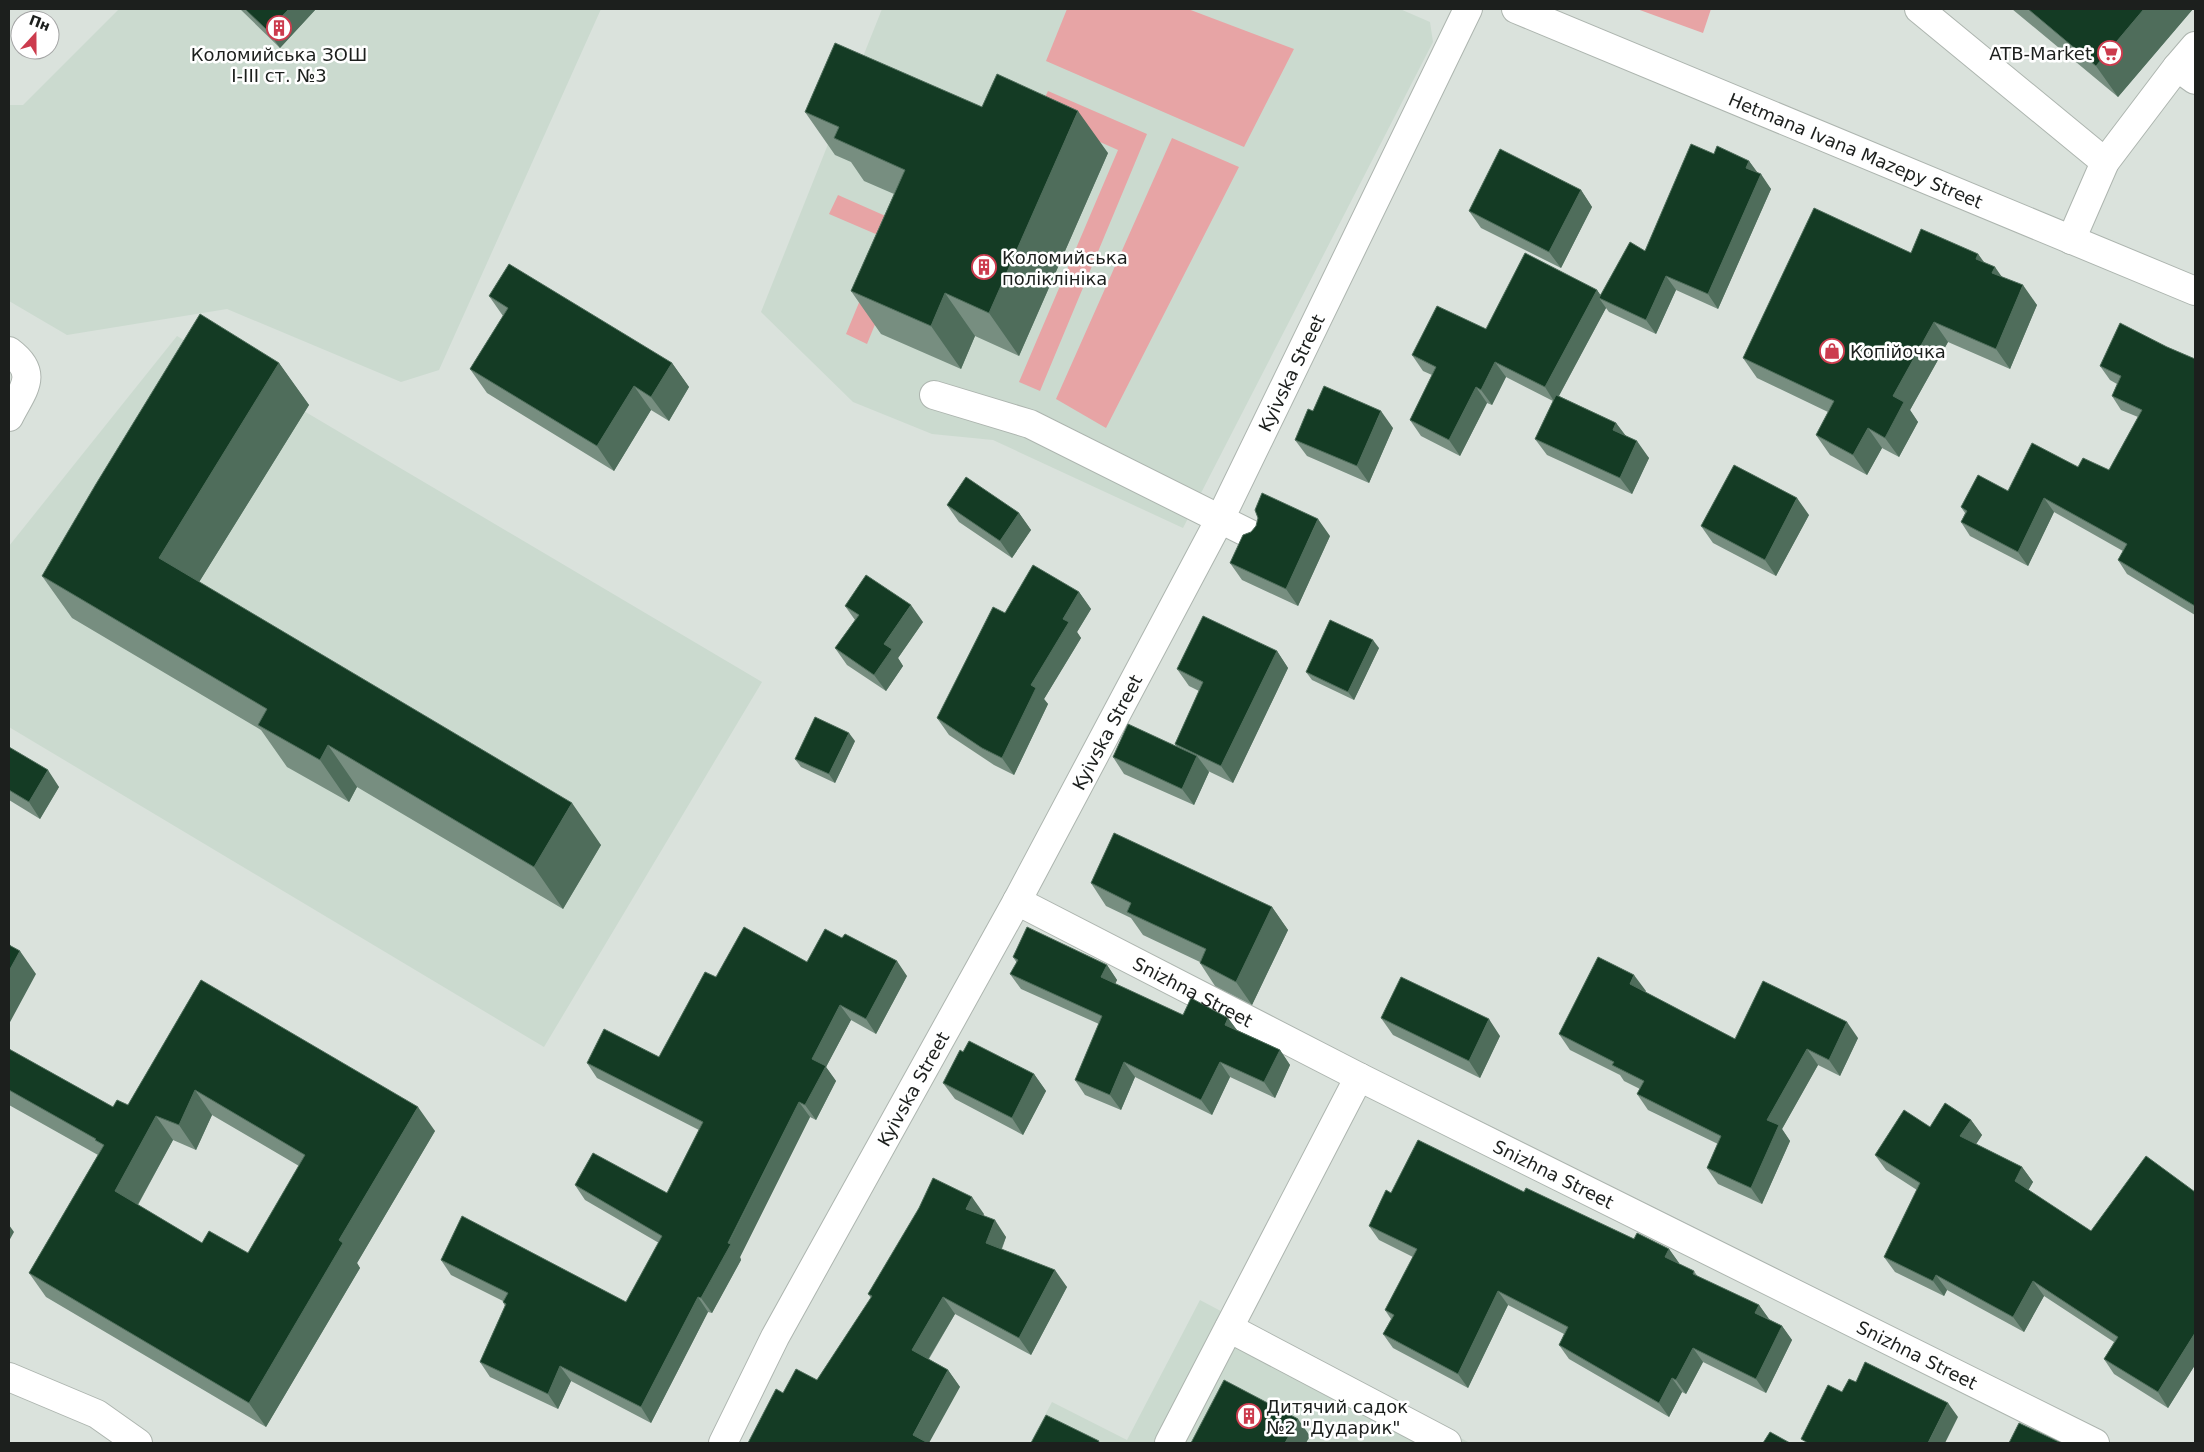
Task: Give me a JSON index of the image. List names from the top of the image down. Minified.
{"streets":{"street":["Hetmana Ivana Mazepy Street","Kyivska Street","Snizhna Street"]},"crossings":[["Kyivska Street","Snizhna Street"]],"places":{"building":["Коломийська ЗОШ І-ІІІ ст. №3","Коломийська поліклініка","Дитячий садок №2 \"Дударик\""],"supermarket":["ATB-Market"],"shop":["Копійочка"]},"north":"top"}
